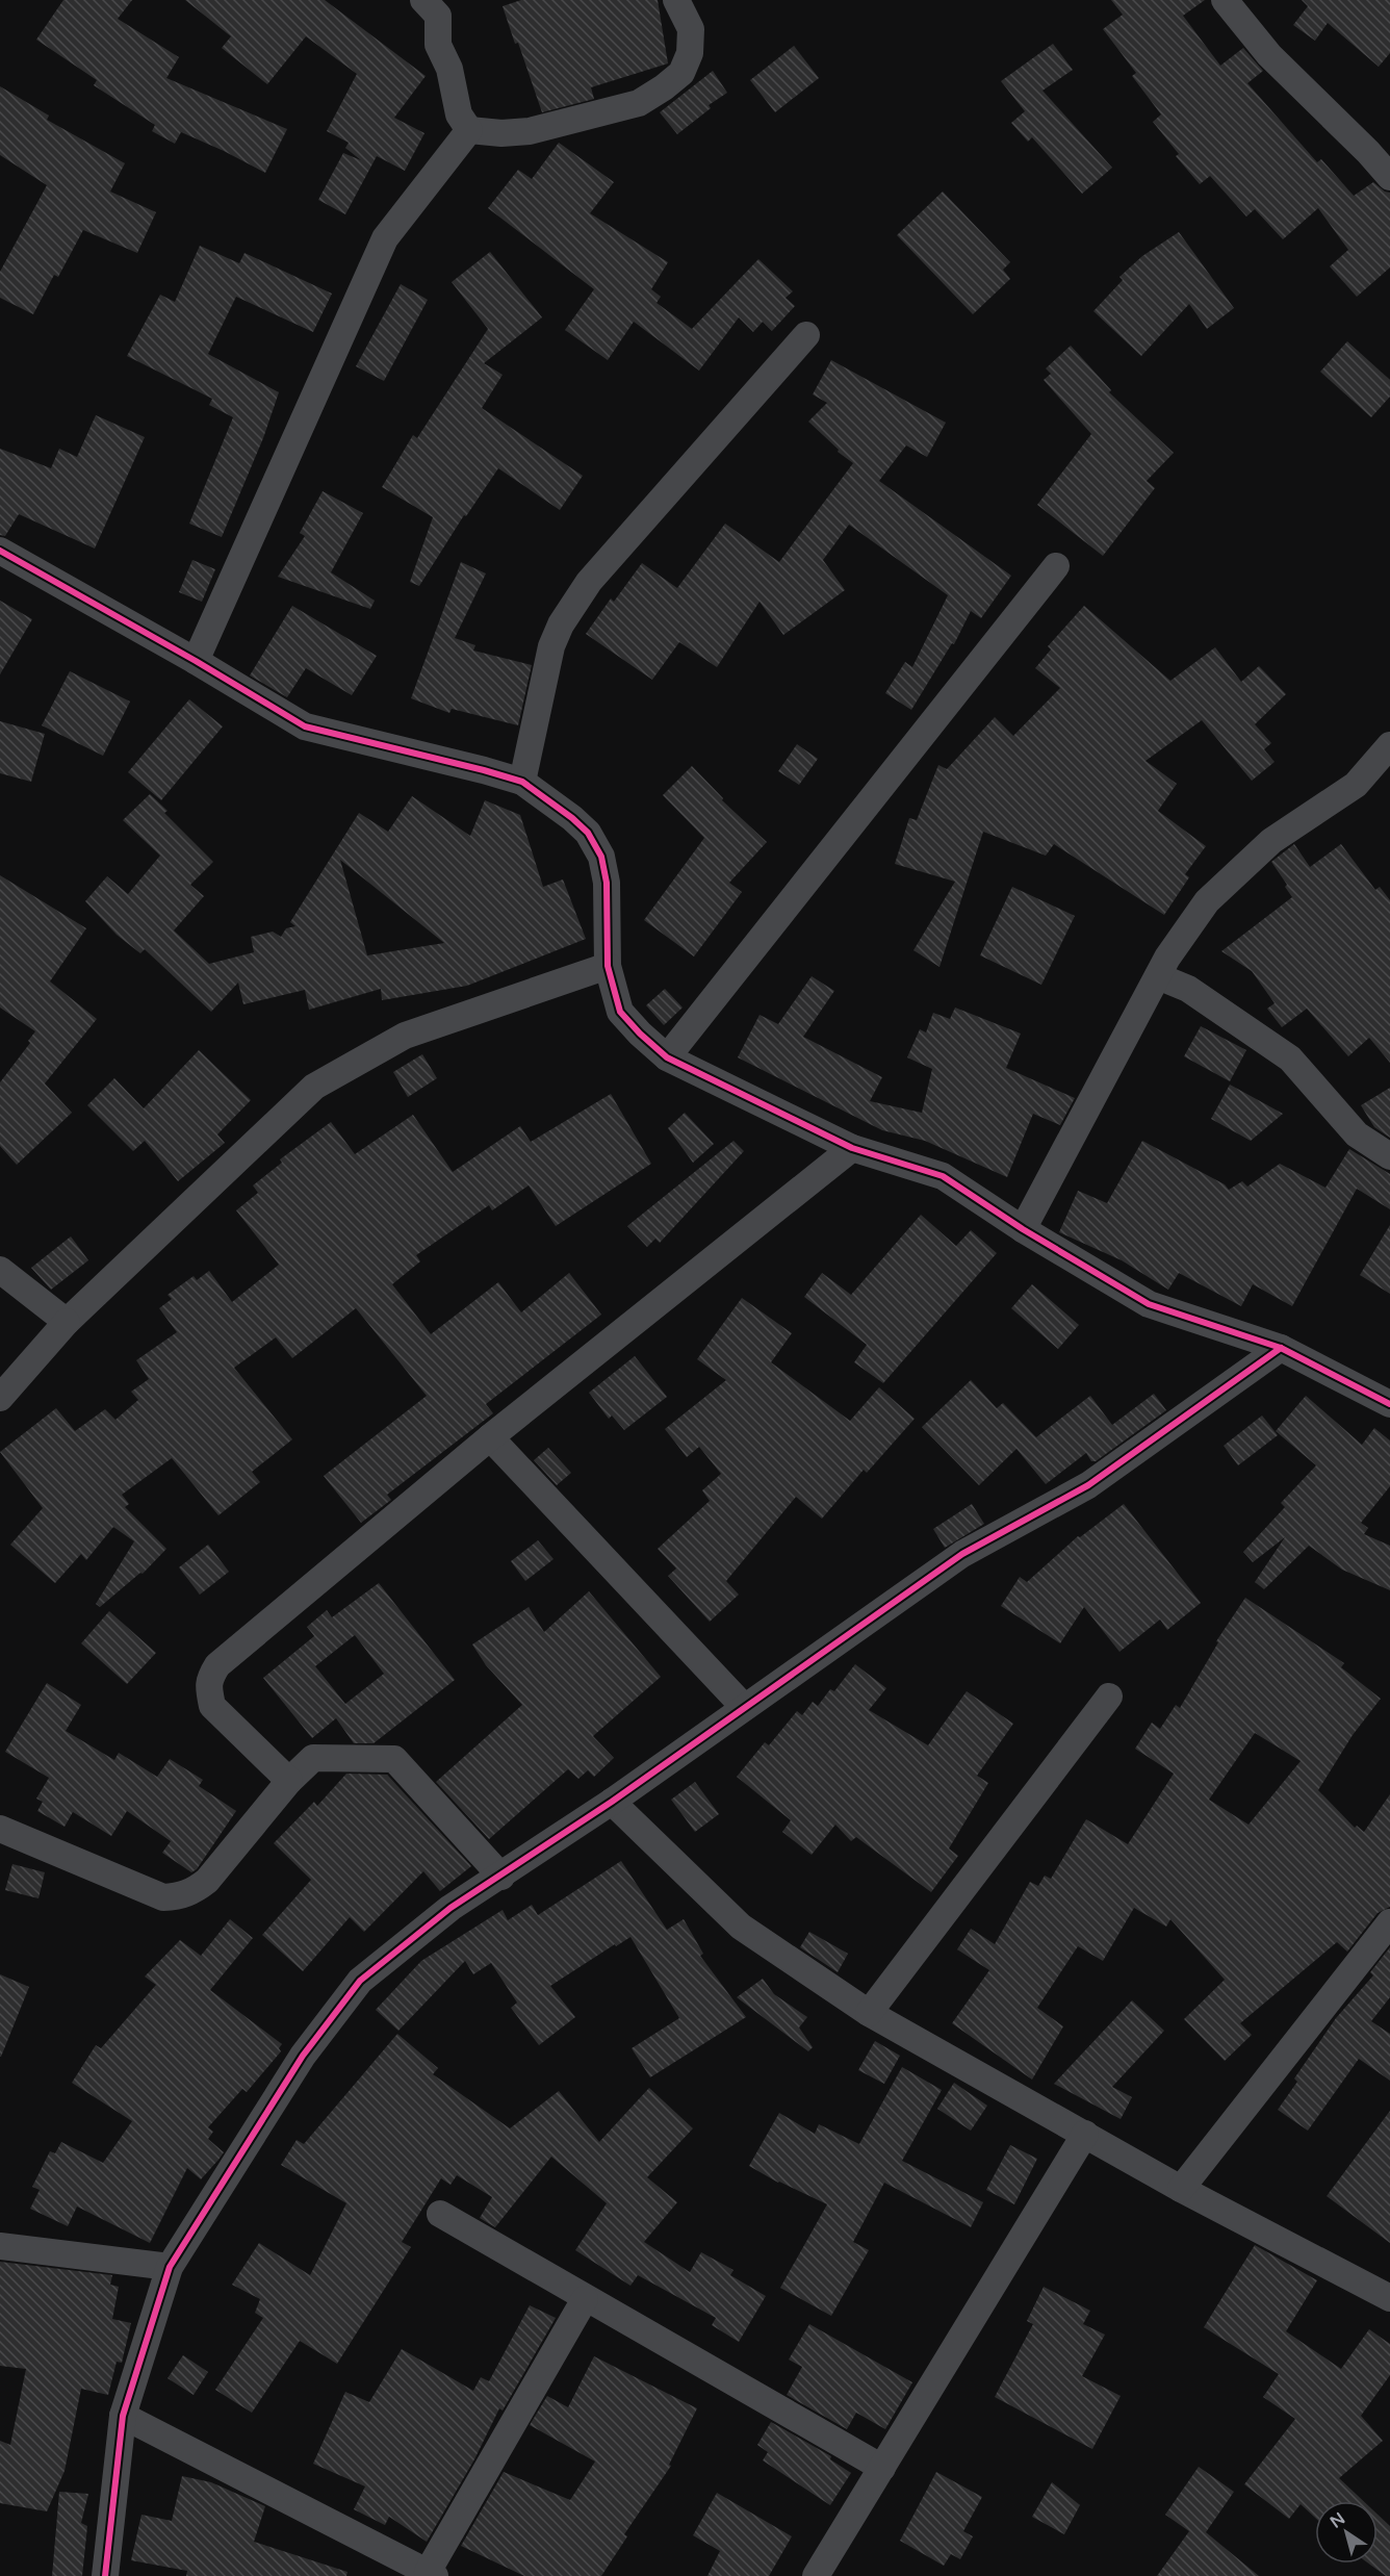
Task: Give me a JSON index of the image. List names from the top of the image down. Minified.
{"north":"top left"}
